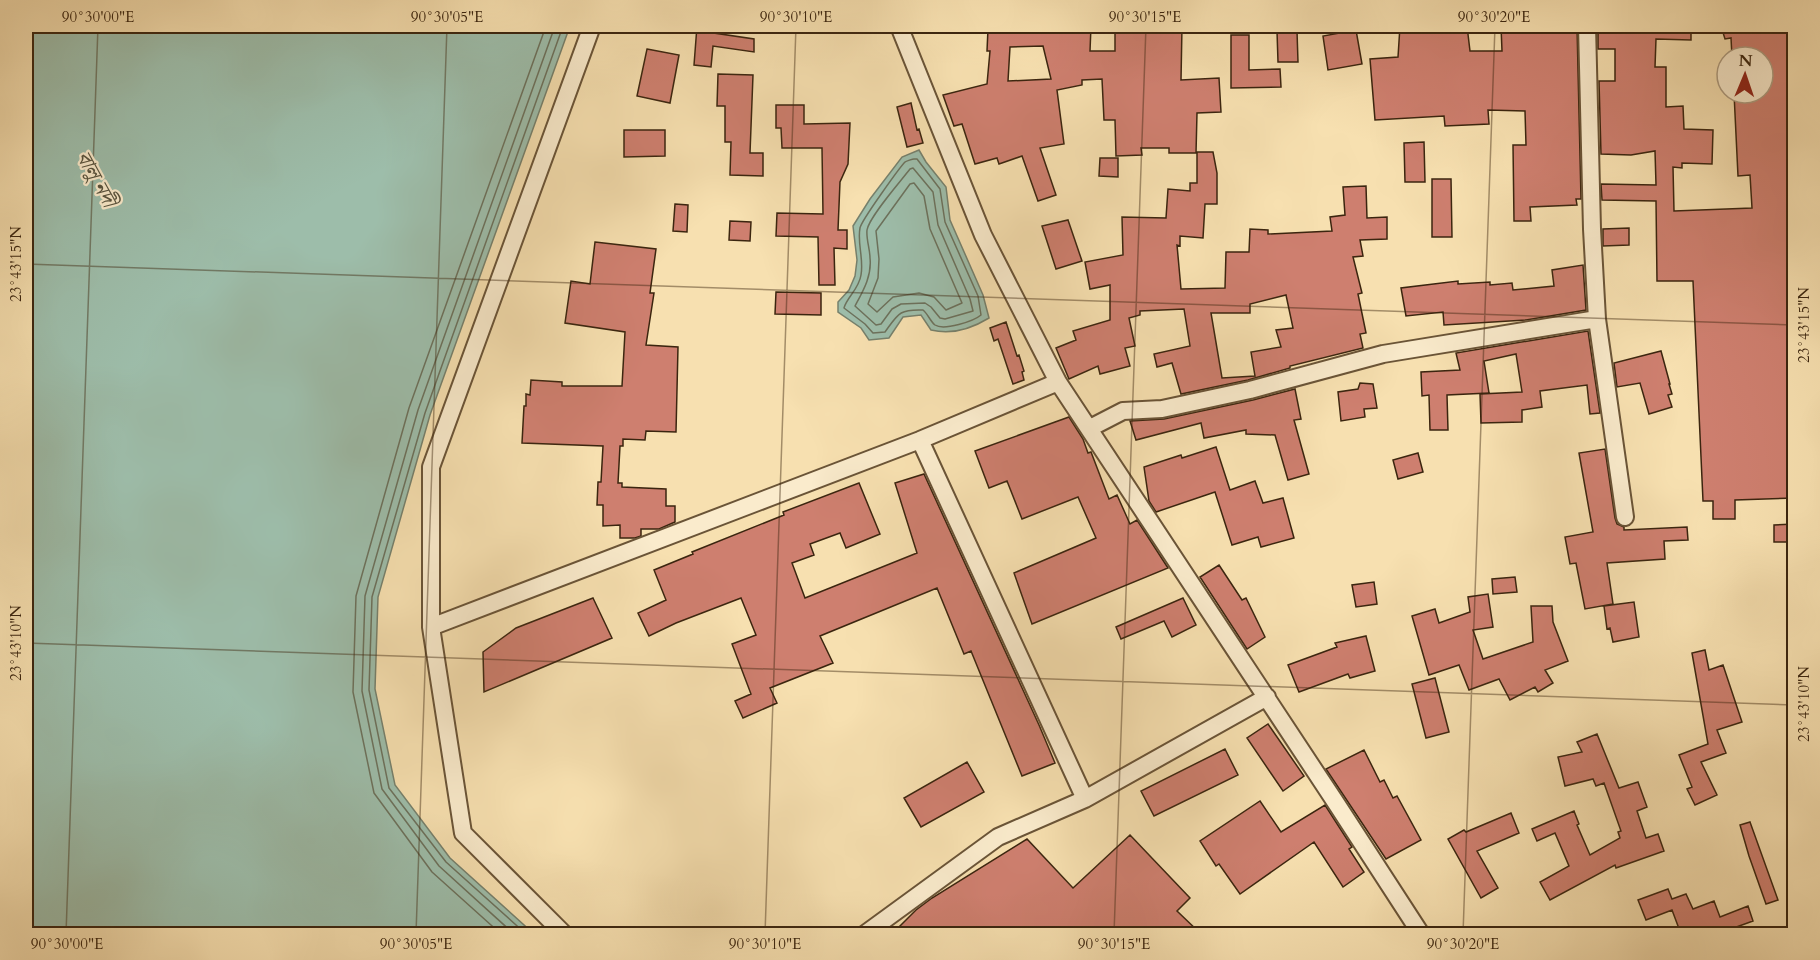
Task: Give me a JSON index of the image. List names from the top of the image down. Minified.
{"water":["বালু নদী"],"north":"top","coordinates":["90°30'00\"E","90°30'05\"E","90°30'10\"E","90°30'15\"E","90°30'20\"E","23°43'15\"N","23°43'10\"N"]}
